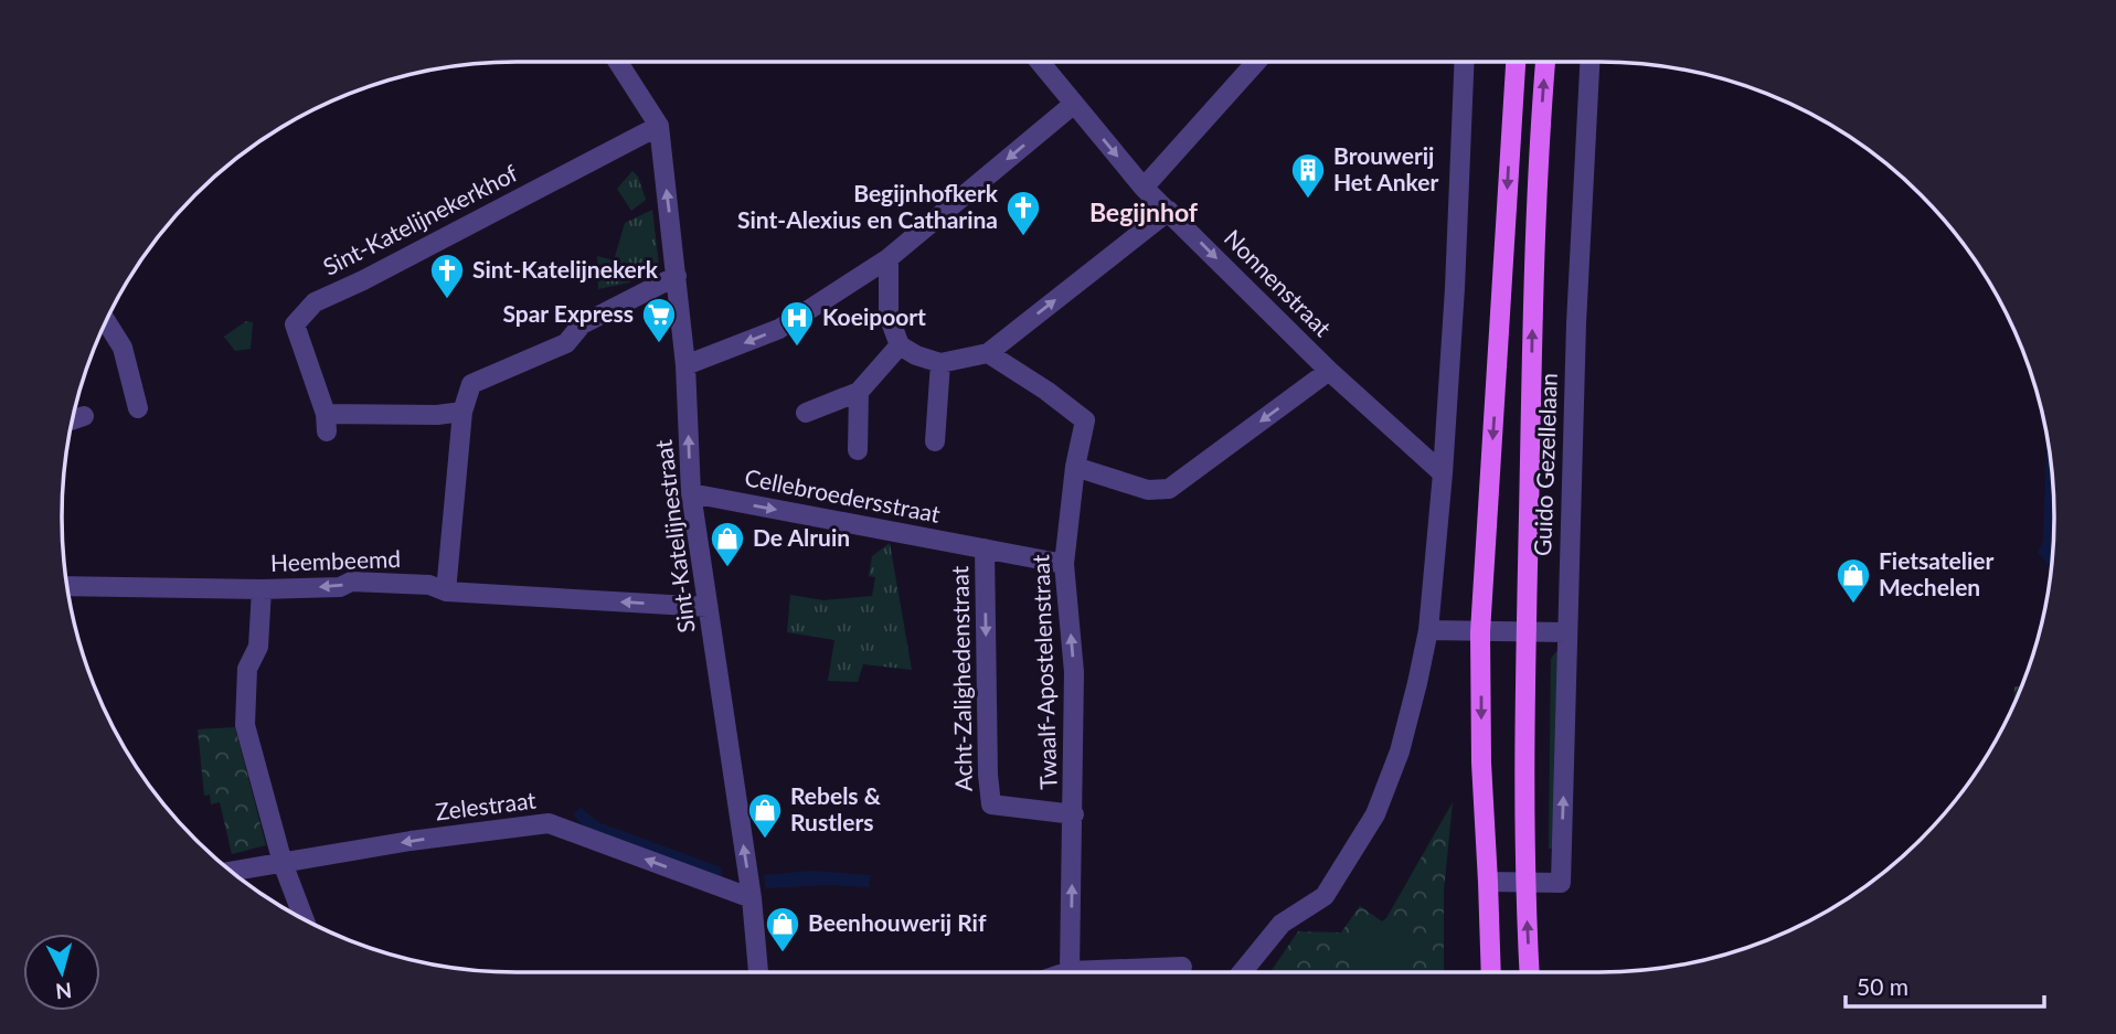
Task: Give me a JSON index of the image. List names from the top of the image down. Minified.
{"streets":{"main road":["Guido Gezellelaan"],"street":["Sint-Katelijnekerkhof","Nonnenstraat","Cellebroedersstraat","Sint-Katelijnestraat","Heembeemd","Twaalf-Apostelenstraat","Acht-Zalighedenstraat","Zelestraat"]},"crossings":[["Sint-Katelijnekerkhof","Sint-Katelijnestraat"],["Cellebroedersstraat","Sint-Katelijnestraat"],["Cellebroedersstraat","Acht-Zalighedenstraat"],["Sint-Katelijnestraat","Heembeemd"],["Sint-Katelijnestraat","Zelestraat"],["Twaalf-Apostelenstraat","Acht-Zalighedenstraat"]],"one_way":["Nonnenstraat","Cellebroedersstraat","Sint-Katelijnestraat","Heembeemd","Twaalf-Apostelenstraat","Acht-Zalighedenstraat","Zelestraat"],"districts":["Begijnhof"],"places":{"building":["Brouwerij Het Anker"],"church":["Begijnhofkerk Sint-Alexius en Catharina","Sint-Katelijnekerk"],"supermarket":["Spar Express"],"hospital":["Koeipoort"],"shop":["De Alruin","Fietsatelier Mechelen","Rebels & Rustlers","Beenhouwerij Rif"]},"scale_bar":"50 m","north":"bottom"}
